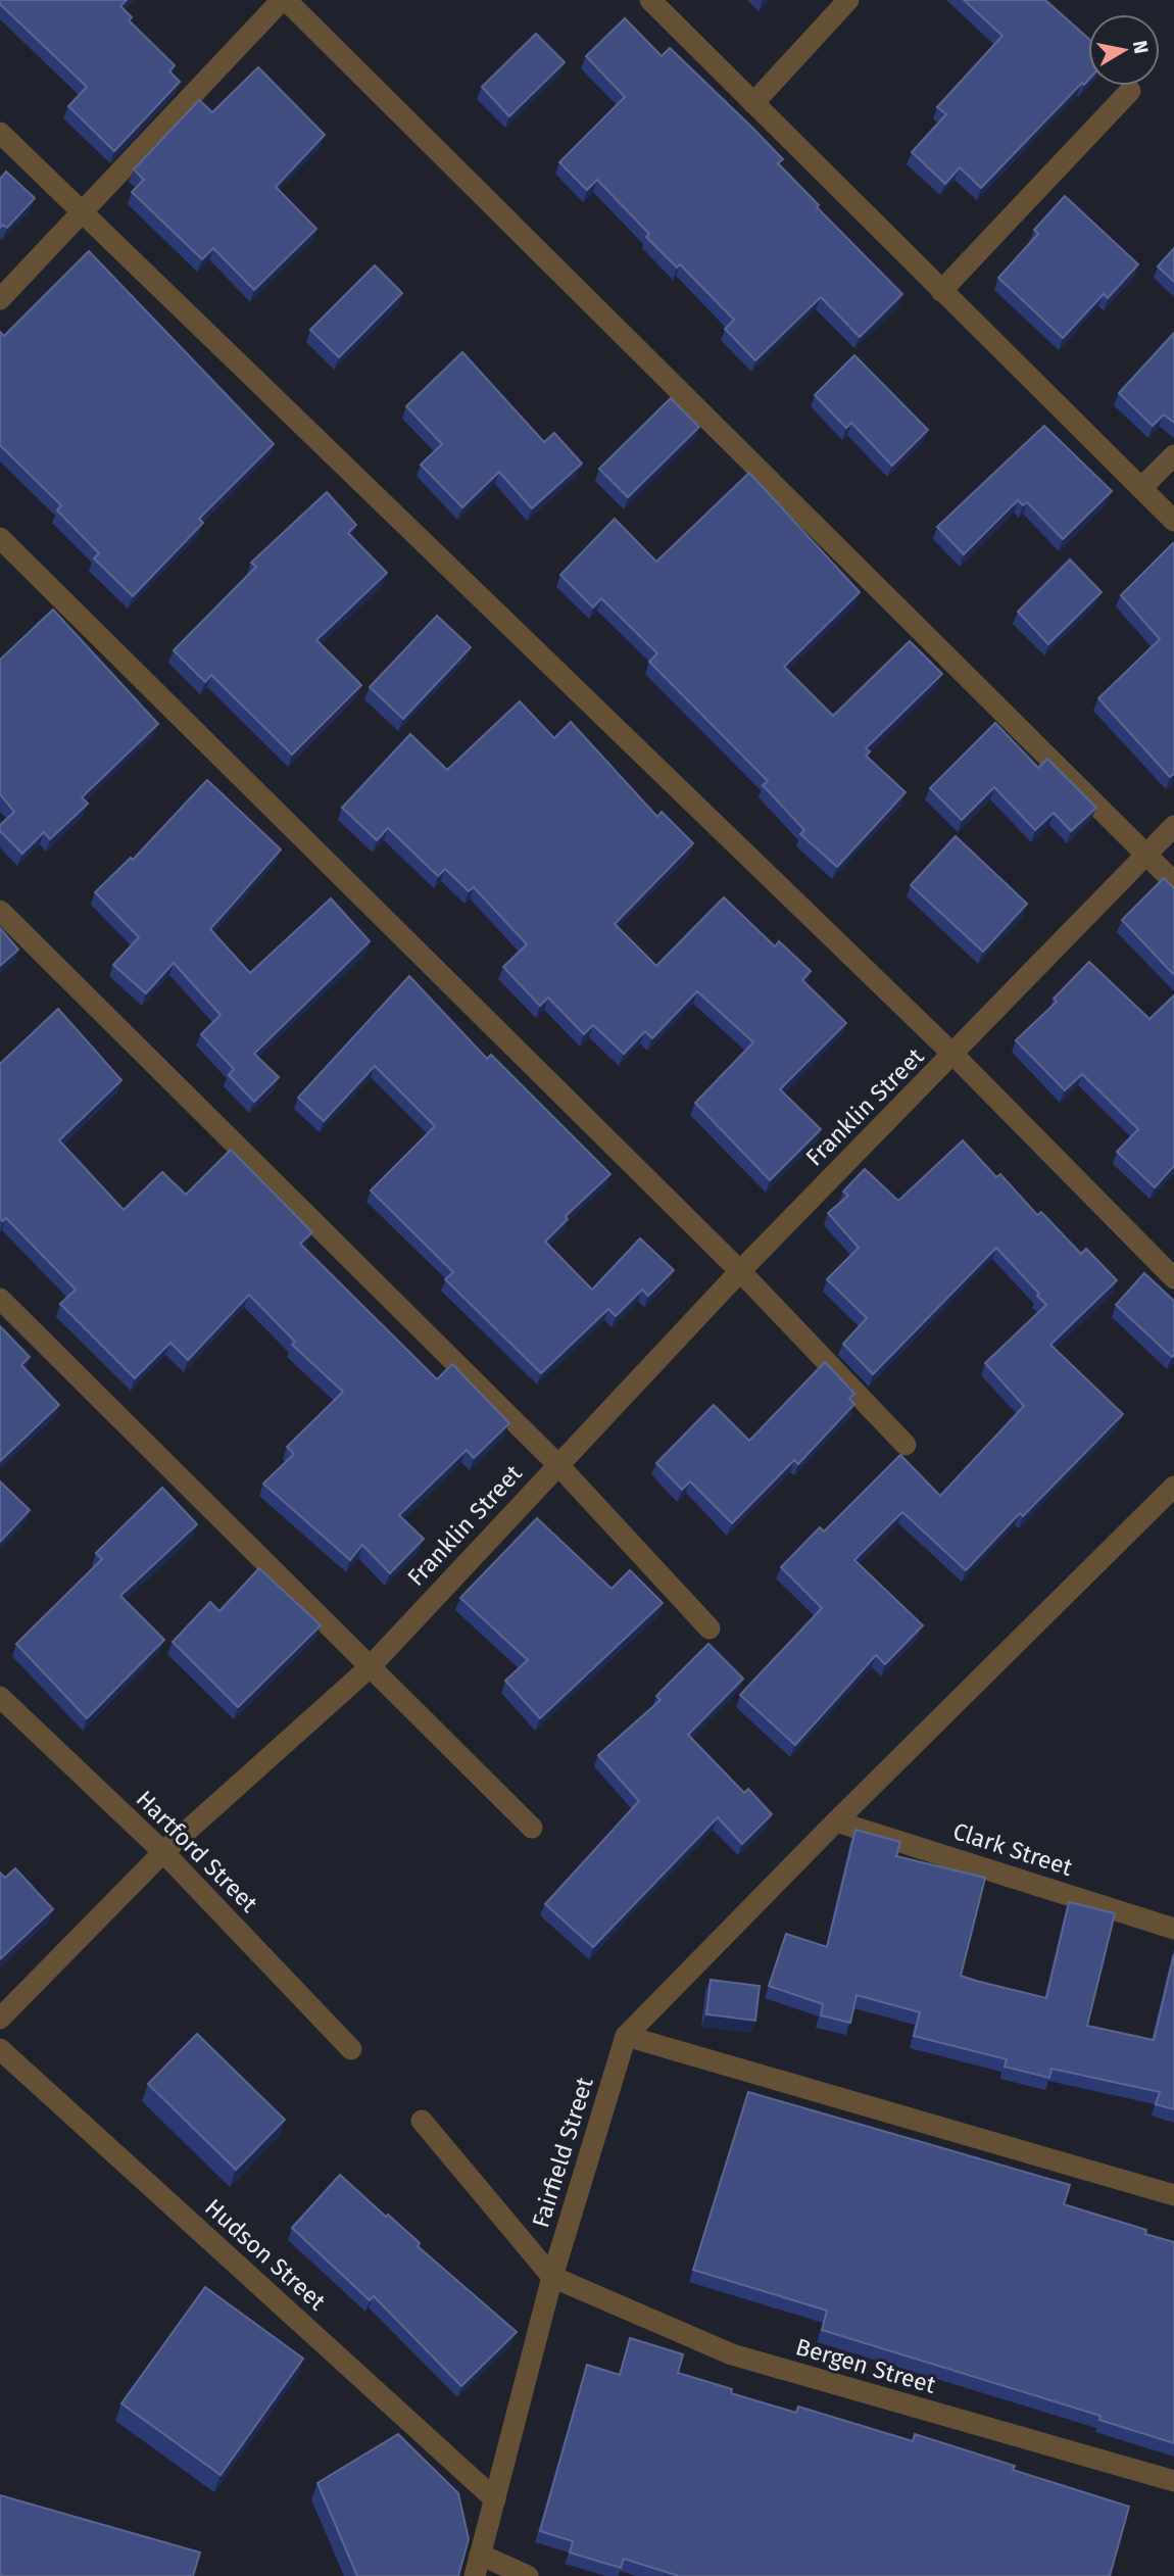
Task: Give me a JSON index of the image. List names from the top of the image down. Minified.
{"streets":{"street":["Franklin Street","Clark Street","Hartford Street","Fairfield Street","Hudson Street","Bergen Street"]},"crossings":[["Franklin Street","Hartford Street"],["Clark Street","Fairfield Street"],["Fairfield Street","Hudson Street"],["Fairfield Street","Bergen Street"]],"north":"right"}
